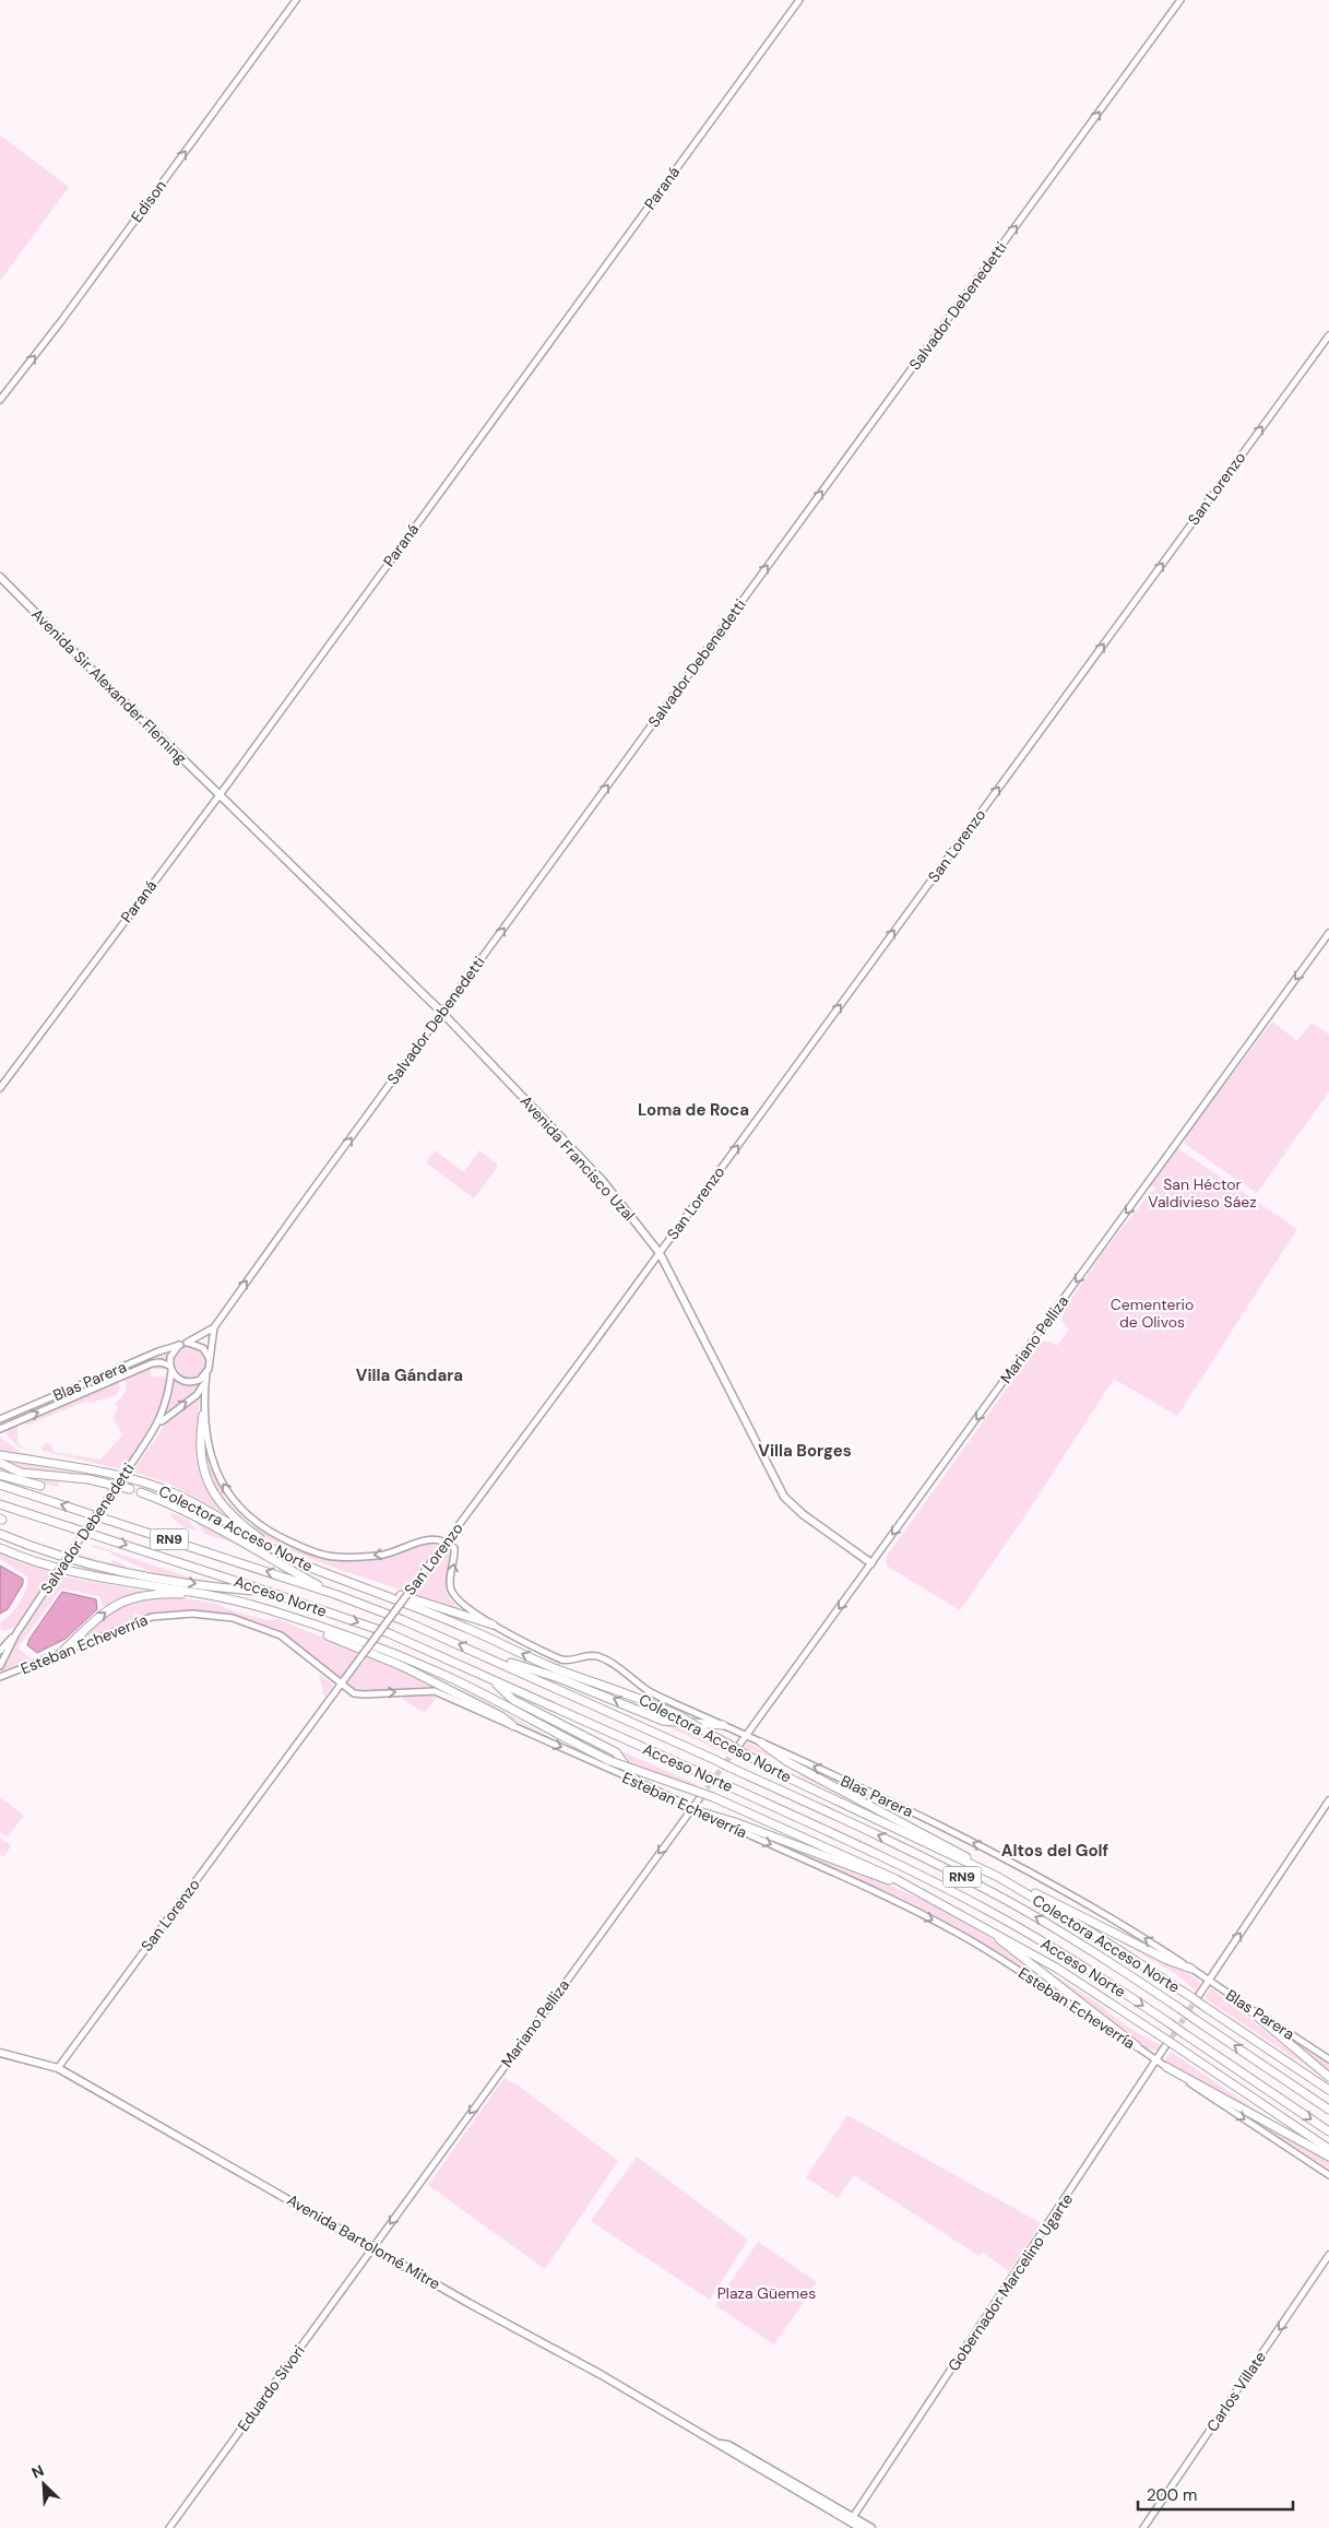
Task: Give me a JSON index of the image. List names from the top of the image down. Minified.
{"streets":{"highway":["Colectora Acceso Norte","RN9","Acceso Norte"],"main road":["Avenida Sir Alexander Fleming","Avenida Francisco Uzal","Avenida Bartolomé Mitre"],"street":["Paraná","Edison","Salvador Debenedetti","San Lorenzo","Mariano Pelliza","Blas Parera","Esteban Echeverría","Gobernador Marcelino Ugarte","Eduardo Sívori","Carlos Villate"]},"crossings":[["Paraná","Avenida Sir Alexander Fleming"],["Paraná","Avenida Francisco Uzal"],["Salvador Debenedetti","Avenida Francisco Uzal"],["Salvador Debenedetti","Blas Parera"],["San Lorenzo","Avenida Francisco Uzal"],["San Lorenzo","Blas Parera"],["San Lorenzo","Esteban Echeverría"],["San Lorenzo","Avenida Bartolomé Mitre"],["Avenida Sir Alexander Fleming","Avenida Francisco Uzal"],["Avenida Francisco Uzal","Mariano Pelliza"],["Mariano Pelliza","Blas Parera"],["Mariano Pelliza","Colectora Acceso Norte"],["Mariano Pelliza","Esteban Echeverría"],["Mariano Pelliza","Avenida Bartolomé Mitre"],["Mariano Pelliza","Eduardo Sívori"],["Esteban Echeverría","Gobernador Marcelino Ugarte"],["Avenida Bartolomé Mitre","Gobernador Marcelino Ugarte"],["Avenida Bartolomé Mitre","Eduardo Sívori"]],"one_way":["Edison","Salvador Debenedetti","San Lorenzo","Mariano Pelliza","Esteban Echeverría","Carlos Villate"],"districts":["Loma de Roca","Villa Gándara","Villa Borges","Altos del Golf"],"parks":["San Héctor Valdivieso Sáez","Cementerio de Olivos","Plaza Güemes"],"scale_bar":"200 m","north":"top left"}
